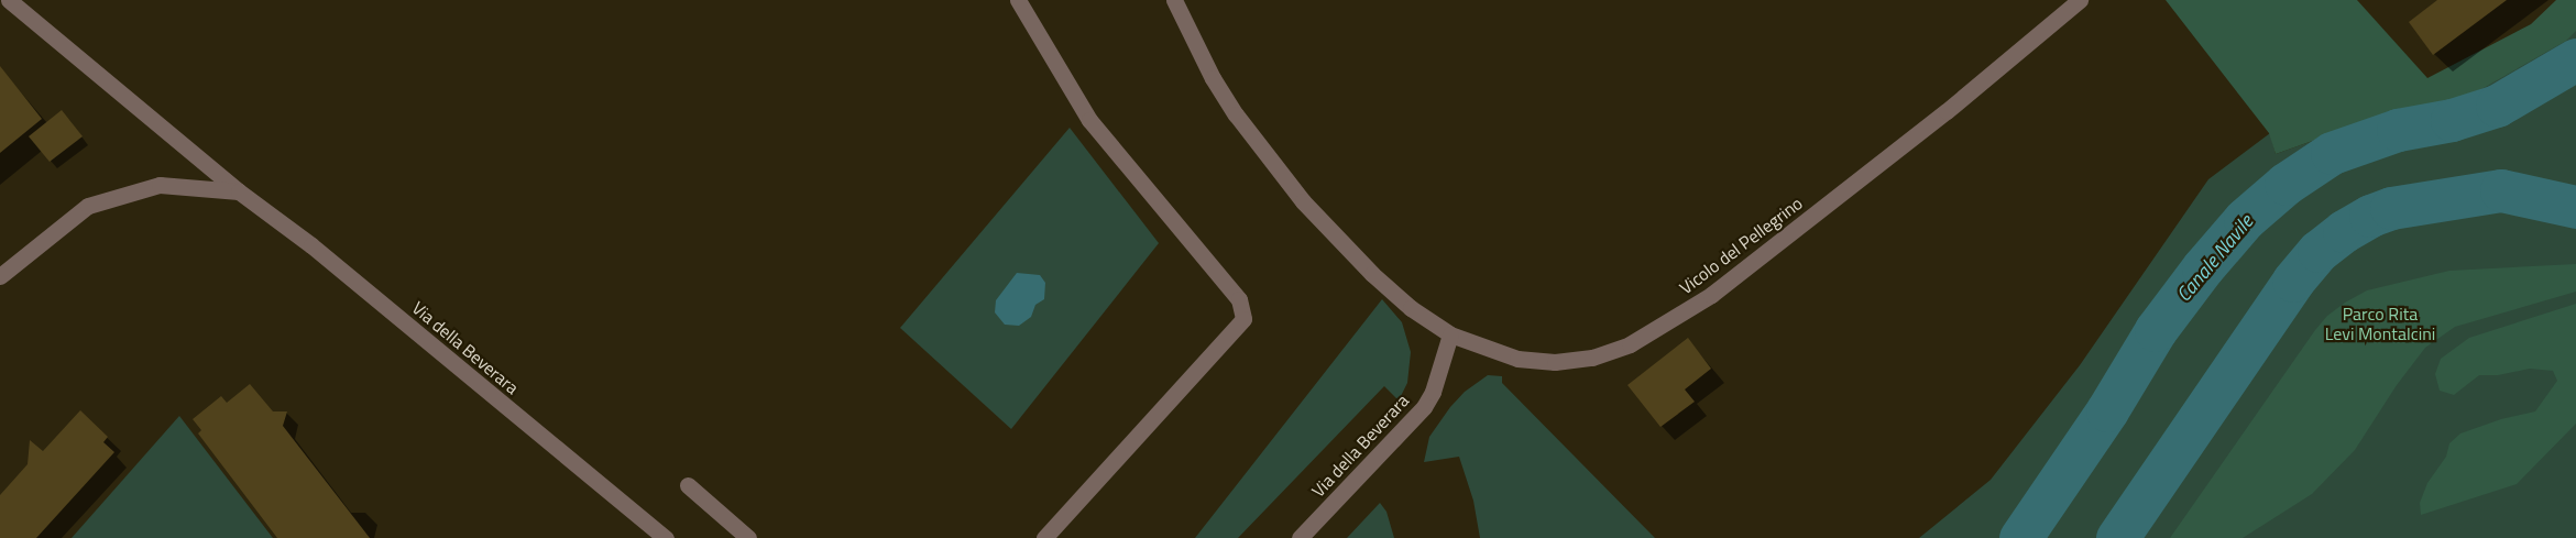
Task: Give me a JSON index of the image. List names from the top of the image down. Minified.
{"streets":{"street":["Vicolo del Pellegrino","Via della Beverara"]},"crossings":[["Vicolo del Pellegrino","Via della Beverara"]],"water":["Canale Navile"],"parks":["Parco Rita Levi Montalcini"]}
